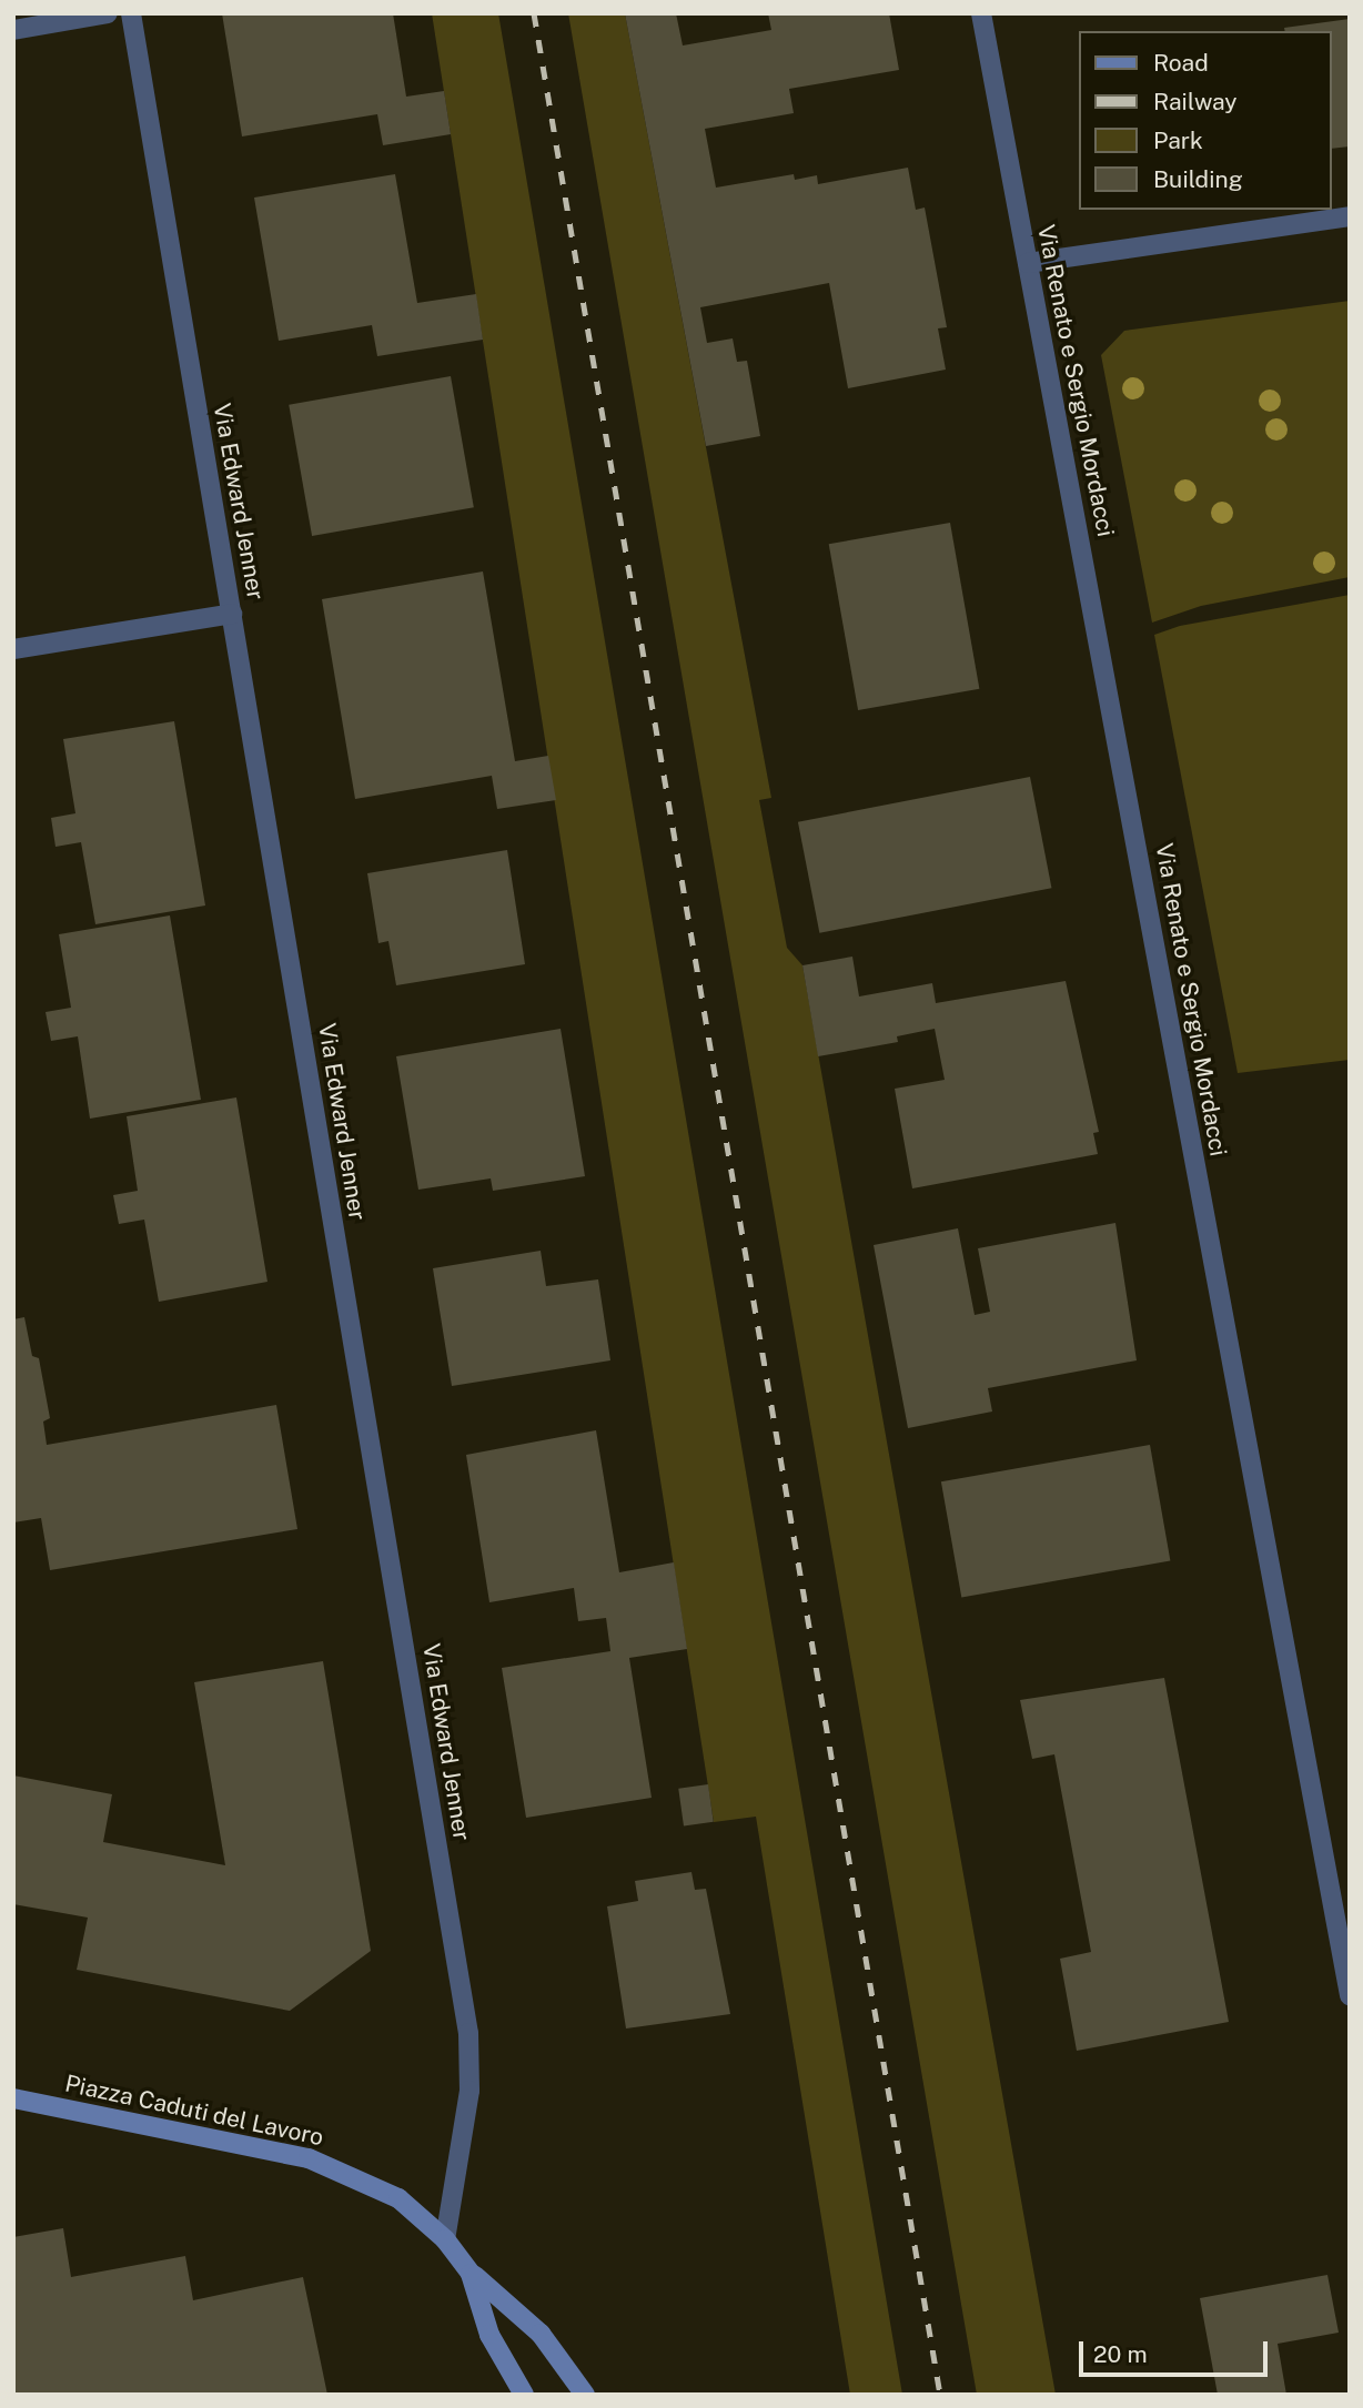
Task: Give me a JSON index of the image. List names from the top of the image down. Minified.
{"streets":{"main road":["Piazza Caduti del Lavoro"],"street":["Via Renato e Sergio Mordacci","Via Edward Jenner"]},"crossings":[["Via Edward Jenner","Piazza Caduti del Lavoro"]],"legend":["Road","Railway","Park","Building"],"scale_bar":"20 m"}
